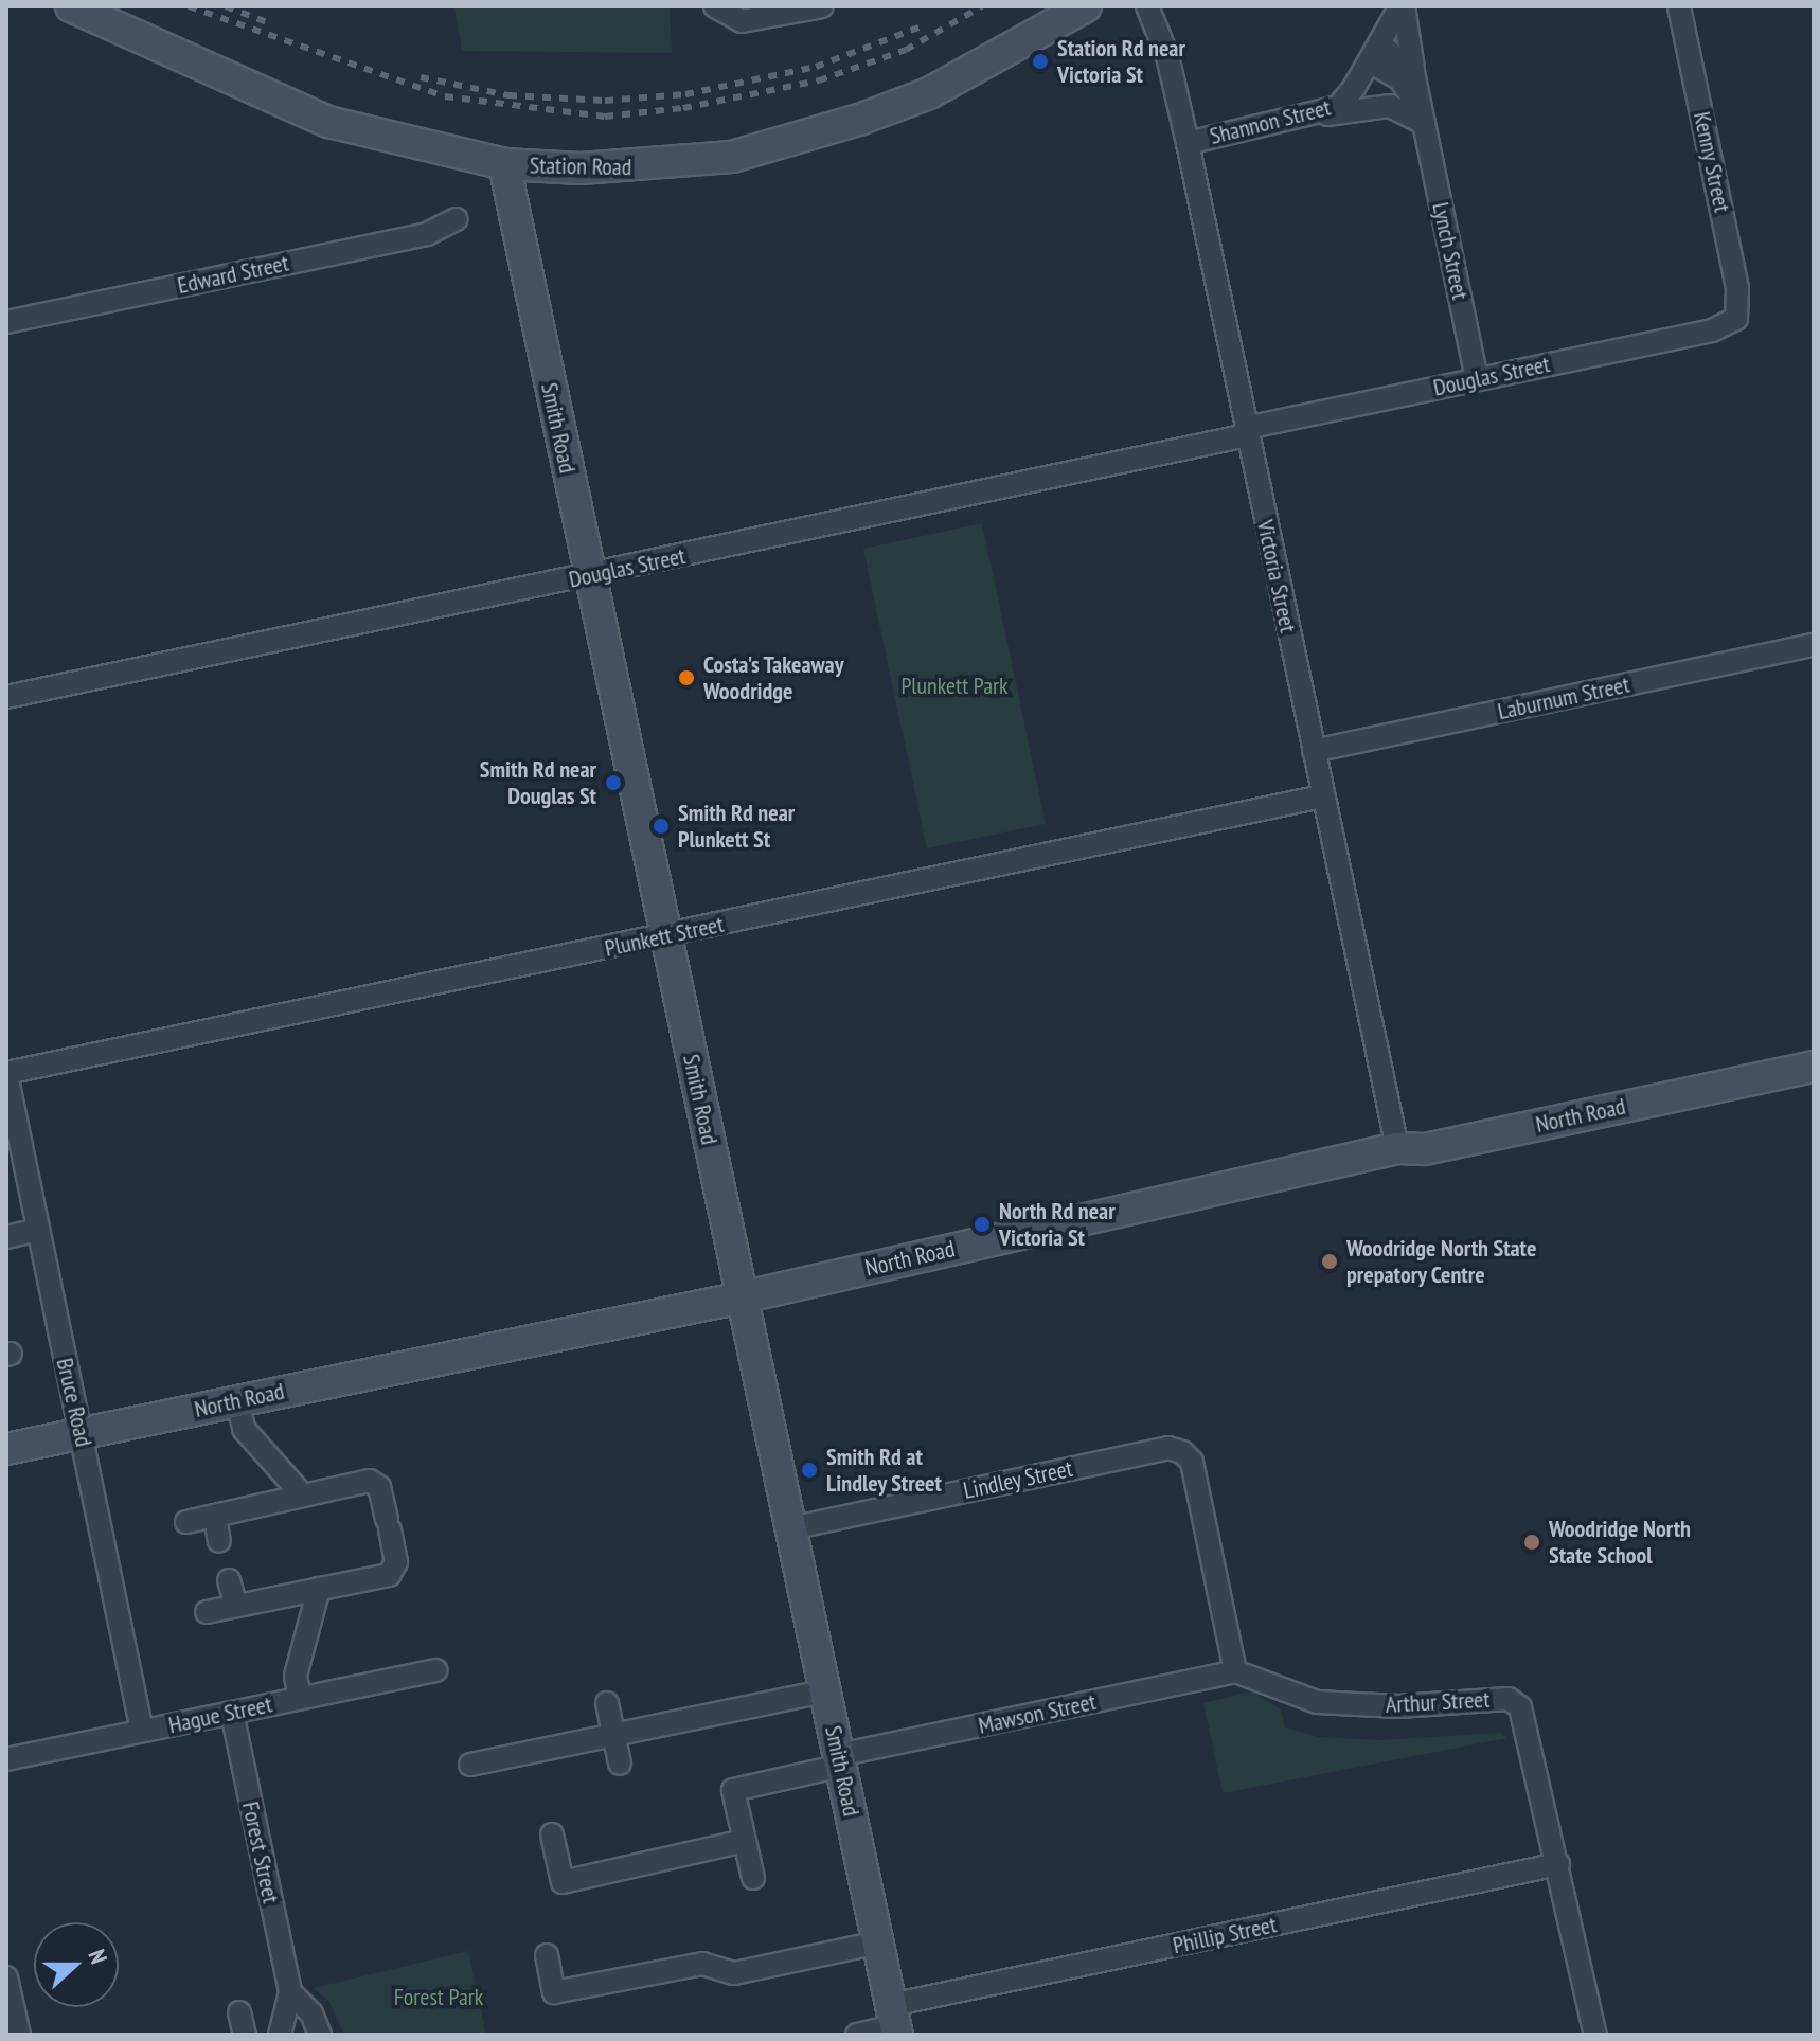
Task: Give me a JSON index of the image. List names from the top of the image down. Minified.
{"streets":{"street":["Shannon Street","Kenny Street","Station Road","Lynch Street","Edward Street","Douglas Street","Smith Road","Victoria Street","Laburnum Street","Plunkett Street","North Road","Bruce Road","Lindley Street","Arthur Street","Mawson Street","Hague Street","Forest Street","Phillip Street"]},"crossings":[["Shannon Street","Lynch Street"],["Shannon Street","Victoria Street"],["Kenny Street","Douglas Street"],["Station Road","Smith Road"],["Lynch Street","Douglas Street"],["Douglas Street","Smith Road"],["Douglas Street","Victoria Street"],["Smith Road","Plunkett Street"],["Smith Road","North Road"],["Smith Road","Lindley Street"],["Smith Road","Mawson Street"],["Smith Road","Phillip Street"],["Victoria Street","Laburnum Street"],["Victoria Street","Plunkett Street"],["Victoria Street","North Road"],["Plunkett Street","Bruce Road"],["North Road","Bruce Road"],["Bruce Road","Hague Street"],["Lindley Street","Arthur Street"],["Lindley Street","Mawson Street"],["Arthur Street","Mawson Street"],["Arthur Street","Phillip Street"],["Hague Street","Forest Street"]],"parks":["Plunkett Park","Forest Park"],"places":["Station Rd near Victoria St","Costa's Takeaway Woodridge","Smith Rd near Douglas St","Smith Rd near Plunkett St","North Rd near Victoria St","Woodridge North State prepatory Centre","Smith Rd at Lindley Street","Woodridge North State School"],"north":"right"}
